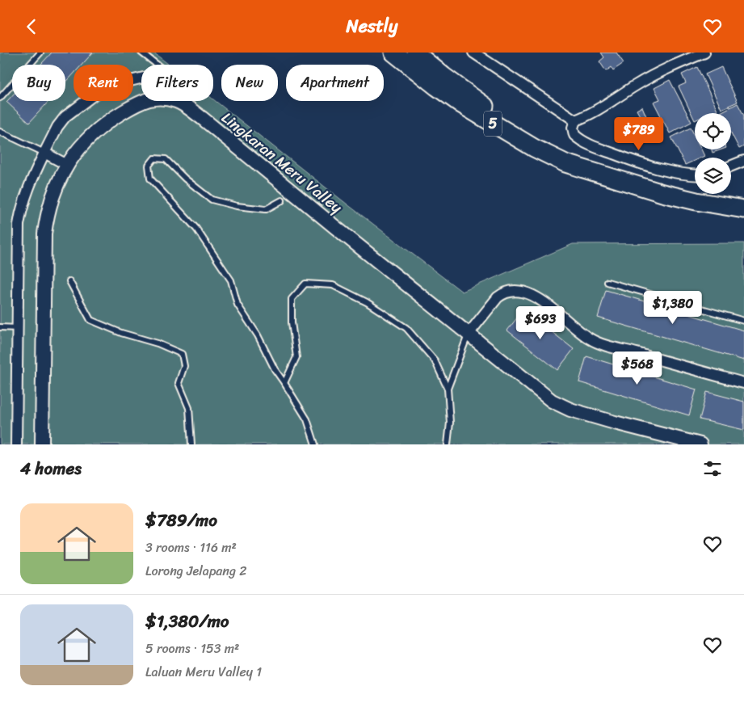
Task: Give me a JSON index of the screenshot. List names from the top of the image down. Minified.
{"streets":{"highway":["5"],"street":["Lingkaran Meru Valley"]},"page":{"header":"Nestly","chip":["Buy","Rent","Filters","New","Apartment"],"price":["$789","$1,380","$693","$568"],"heading":"4 homes","list":[{"name":"$789/mo","note":"3 rooms · 116 m² · Lorong Jelapang 2"},{"name":"$1,380/mo","note":"5 rooms · 153 m² · Laluan Meru Valley 1"}]}}
